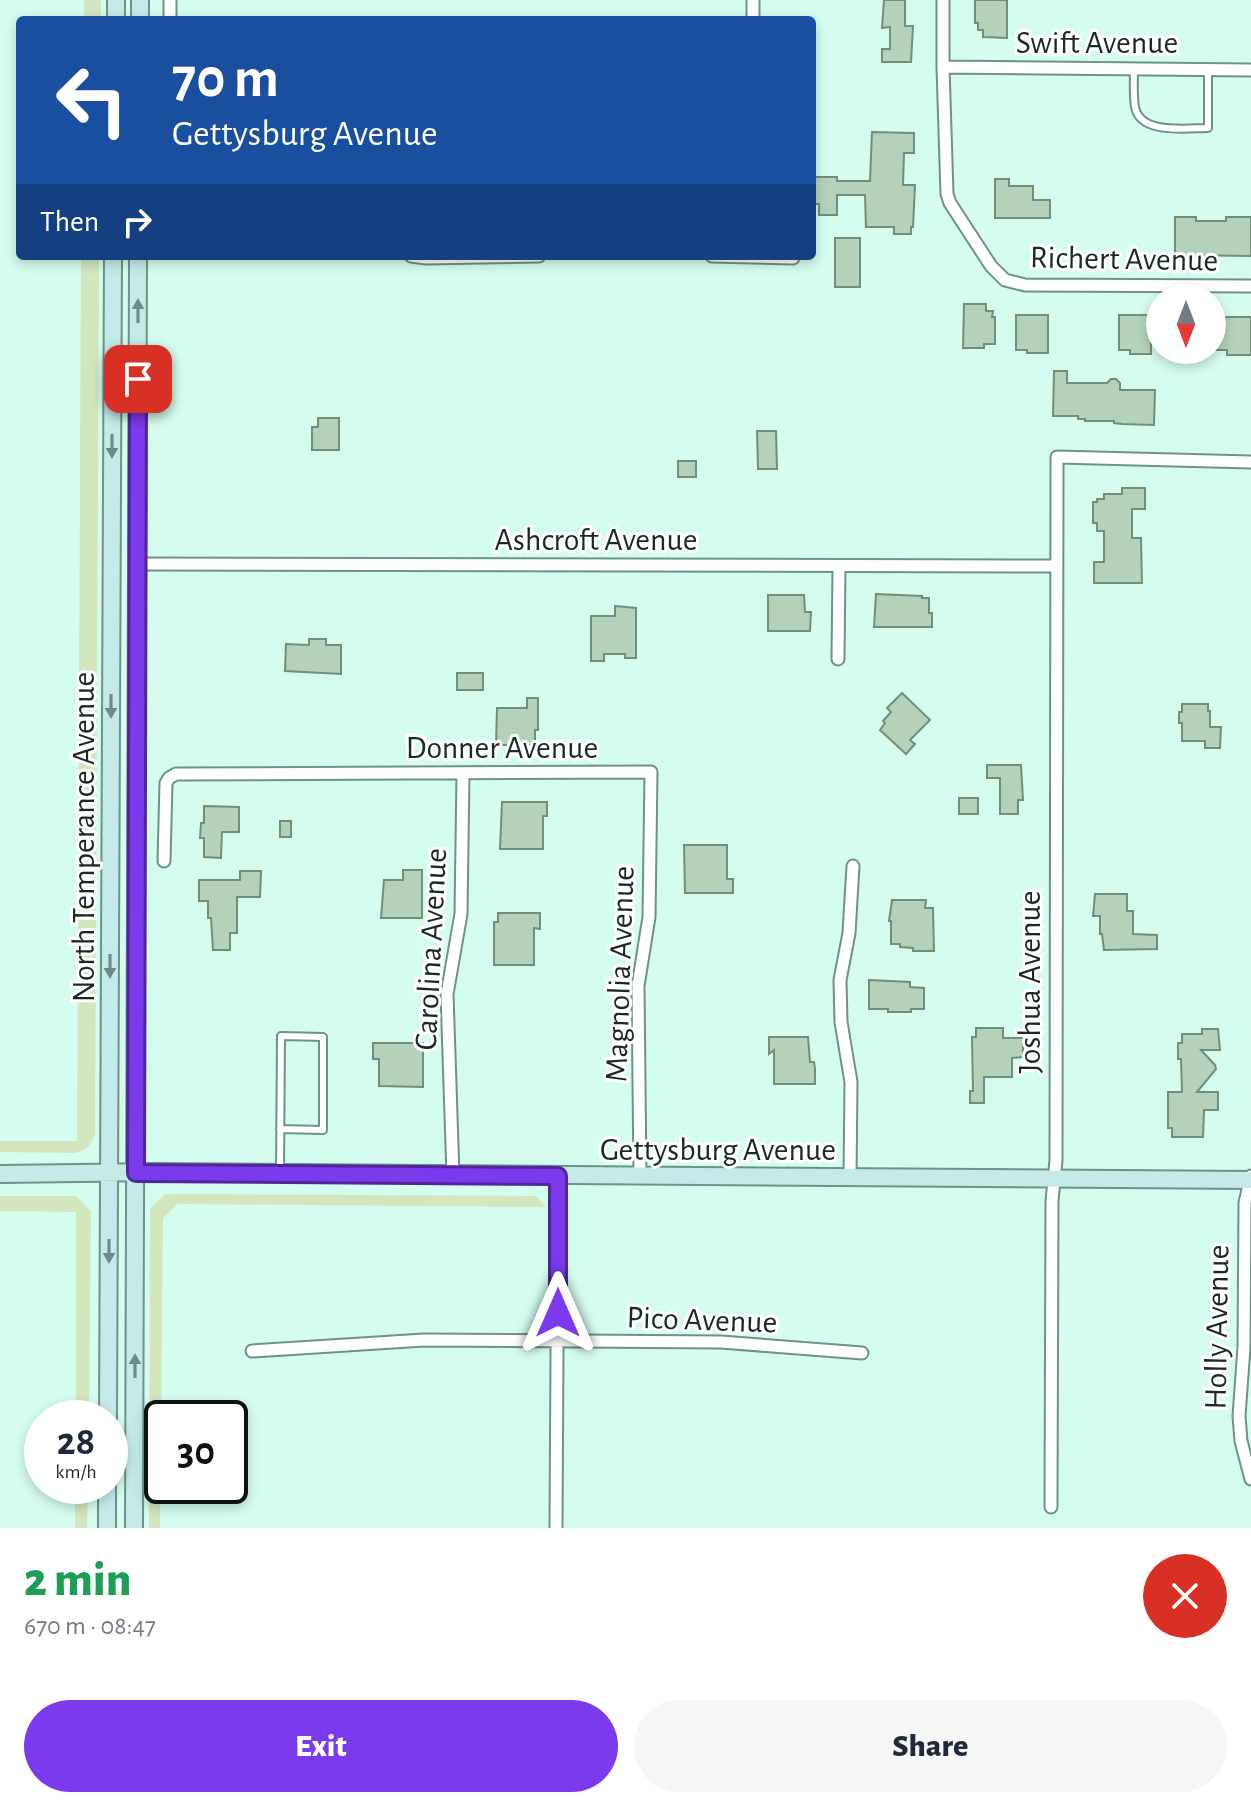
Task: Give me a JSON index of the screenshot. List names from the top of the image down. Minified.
{"streets":{"main road":["North Temperance Avenue","Gettysburg Avenue"],"street":["Swift Avenue","Richert Avenue","Ashcroft Avenue","Donner Avenue","Carolina Avenue","Magnolia Avenue","Joshua Avenue","Pico Avenue","Holly Avenue"]},"crossings":[["Swift Avenue","Richert Avenue"],["Ashcroft Avenue","North Temperance Avenue"],["Ashcroft Avenue","Joshua Avenue"],["Donner Avenue","Carolina Avenue"],["Donner Avenue","Magnolia Avenue"],["North Temperance Avenue","Gettysburg Avenue"],["Carolina Avenue","Gettysburg Avenue"],["Magnolia Avenue","Gettysburg Avenue"],["Joshua Avenue","Gettysburg Avenue"],["Gettysburg Avenue","Holly Avenue"]],"north":"bottom","page":{"turn":["70 m","Gettysburg Avenue"],"then":"Then","speed":"28 km/h","limit":"30","heading":["2 min","670 m · 08:47"],"buttons":["Exit","Share"]}}
